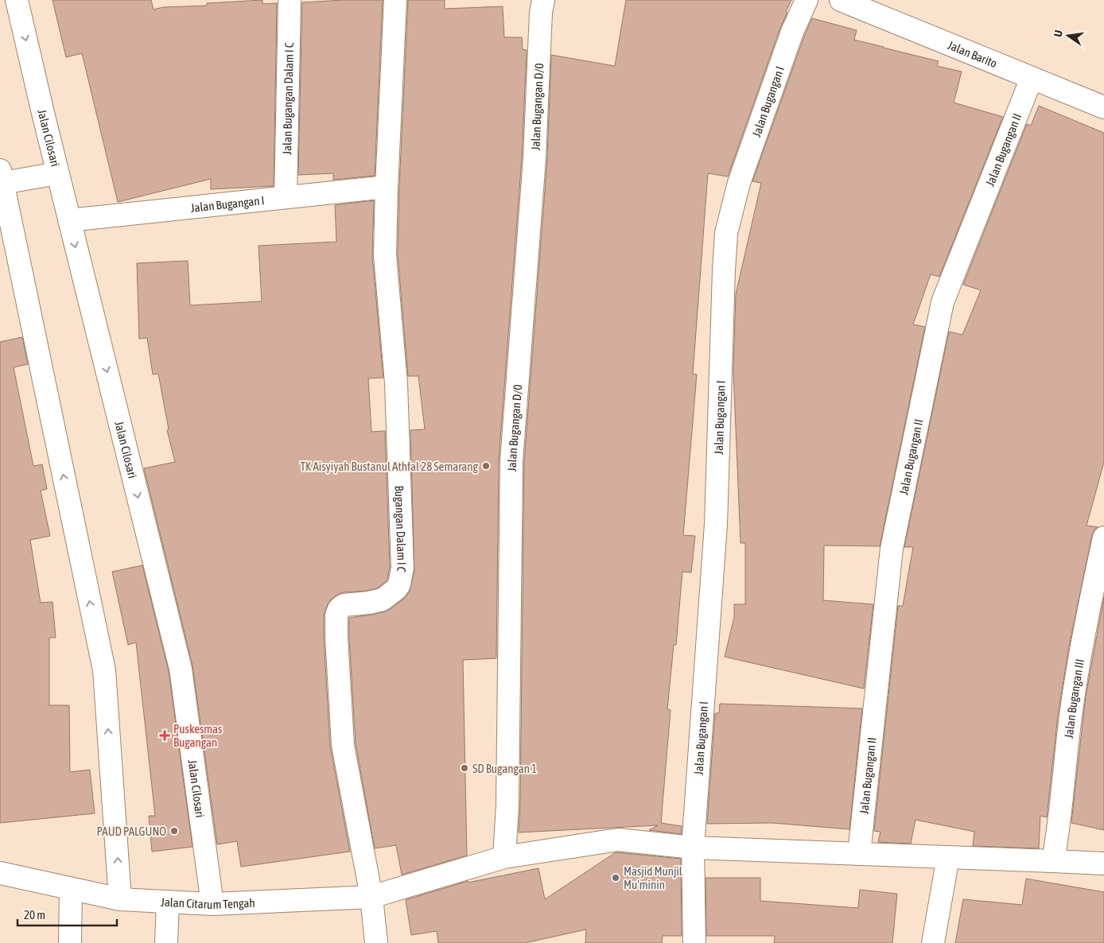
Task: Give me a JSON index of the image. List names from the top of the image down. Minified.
{"streets":{"street":["Jalan Barito","Jalan Bugangan Dalam I C","Jalan Bugangan I","Jalan Bugangan D/0","Jalan Cilosari","Jalan Bugangan II","Bugangan Dalam I C","Jalan Bugangan III","Jalan Citarum Tengah"]},"crossings":[["Jalan Barito","Jalan Bugangan II"],["Jalan Bugangan Dalam I C","Jalan Bugangan I"],["Jalan Bugangan I","Jalan Cilosari"],["Jalan Bugangan I","Bugangan Dalam I C"],["Jalan Bugangan I","Jalan Citarum Tengah"],["Jalan Bugangan D/0","Jalan Citarum Tengah"],["Jalan Cilosari","Jalan Citarum Tengah"],["Jalan Bugangan II","Jalan Citarum Tengah"],["Bugangan Dalam I C","Jalan Citarum Tengah"],["Jalan Bugangan III","Jalan Citarum Tengah"]],"places":{"other":["TK Aisyiyah Bustanul Athfal 28 Semarang","SD Bugangan 1","PAUD PALGUNO","Masjid Munjil Mu'minin"],"health":["Puskesmas Bugangan"]},"scale_bar":"20 m","north":"left"}
